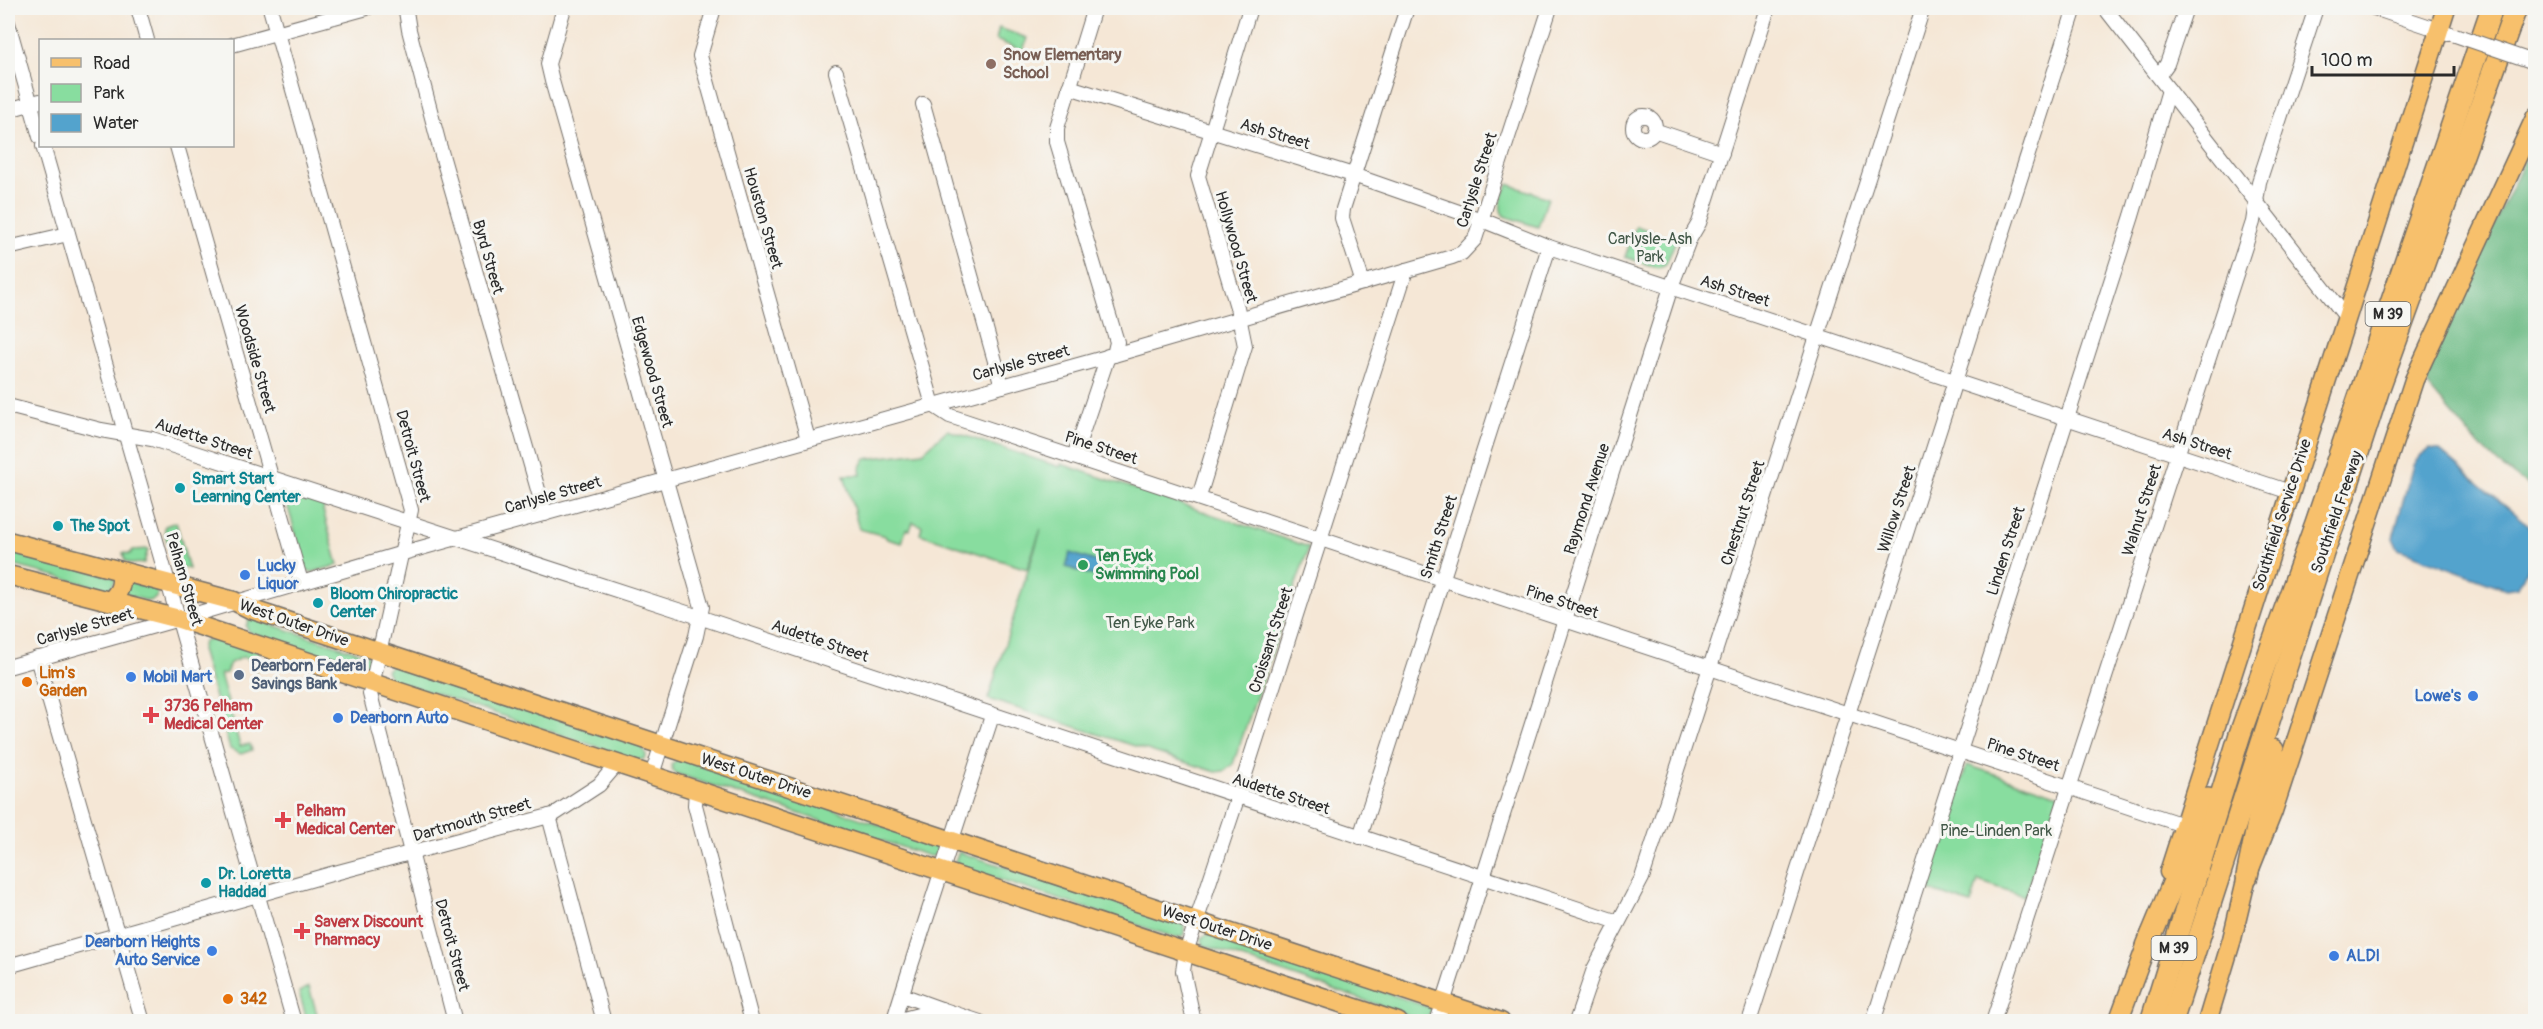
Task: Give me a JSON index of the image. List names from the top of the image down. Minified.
{"streets":{"highway":["M 39","Southfield Freeway"],"main road":["Southfield Service Drive","West Outer Drive"],"street":["Ash Street","Carlysle Street","Houston Street","Hollywood Street","Byrd Street","Woodside Street","Edgewood Street","Audette Street","Pine Street","Detroit Street","Raymond Avenue","Willow Street","Walnut Street","Chestnut Street","Smith Street","Linden Street","Pelham Street","Croissant Street","Dartmouth Street"]},"crossings":[["Ash Street","Carlysle Street"],["Ash Street","Hollywood Street"],["Ash Street","Raymond Avenue"],["Ash Street","Willow Street"],["Ash Street","Walnut Street"],["Ash Street","Chestnut Street"],["Ash Street","Southfield Service Drive"],["Ash Street","Smith Street"],["Ash Street","Linden Street"],["Carlysle Street","Houston Street"],["Carlysle Street","Hollywood Street"],["Carlysle Street","Byrd Street"],["Carlysle Street","Woodside Street"],["Carlysle Street","Edgewood Street"],["Carlysle Street","Audette Street"],["Carlysle Street","Pine Street"],["Carlysle Street","Detroit Street"],["Carlysle Street","Pelham Street"],["Carlysle Street","West Outer Drive"],["Carlysle Street","Croissant Street"],["Hollywood Street","Pine Street"],["Woodside Street","Audette Street"],["Edgewood Street","Audette Street"],["Edgewood Street","West Outer Drive"],["Audette Street","Detroit Street"],["Audette Street","Raymond Avenue"],["Audette Street","Chestnut Street"],["Audette Street","Smith Street"],["Audette Street","Pelham Street"],["Audette Street","Croissant Street"],["Pine Street","Raymond Avenue"],["Pine Street","Willow Street"],["Pine Street","Walnut Street"],["Pine Street","Chestnut Street"],["Pine Street","Southfield Service Drive"],["Pine Street","Smith Street"],["Pine Street","Linden Street"],["Pine Street","Croissant Street"],["Detroit Street","West Outer Drive"],["Detroit Street","Dartmouth Street"],["Raymond Avenue","West Outer Drive"],["Pelham Street","West Outer Drive"],["Pelham Street","Dartmouth Street"],["West Outer Drive","Croissant Street"],["West Outer Drive","Dartmouth Street"]],"parks":["Carlysle-Ash Park","Ten Eyke Park","Pine-Linden Park"],"places":{"other":["Snow Elementary School","Smart Start Learning Center","The Spot","Ten Eyck Swimming Pool","Lucky Liquor","Bloom Chiropractic Center","Dearborn Federal Savings Bank","Mobil Mart","Lim's Garden","Lowe's","Dearborn Auto","Dr. Loretta Haddad","Dearborn Heights Auto Service","ALDI","342"],"health":["3736 Pelham Medical Center","Pelham Medical Center","Saverx Discount Pharmacy"]},"legend":["Road","Park","Water"],"scale_bar":"100 m"}
